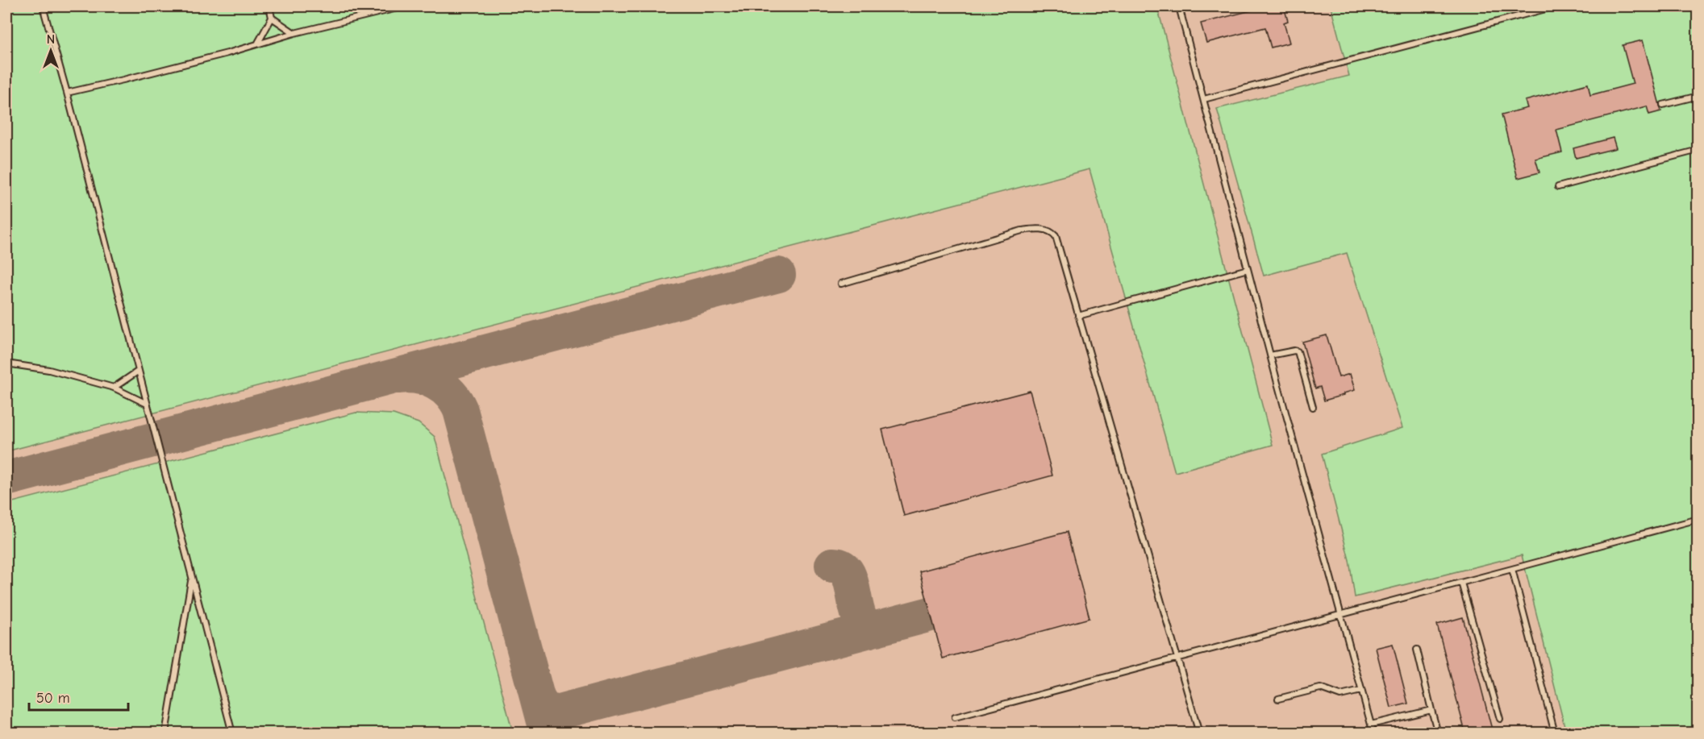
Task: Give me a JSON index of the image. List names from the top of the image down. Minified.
{"scale_bar":"50 m","north":"top"}
